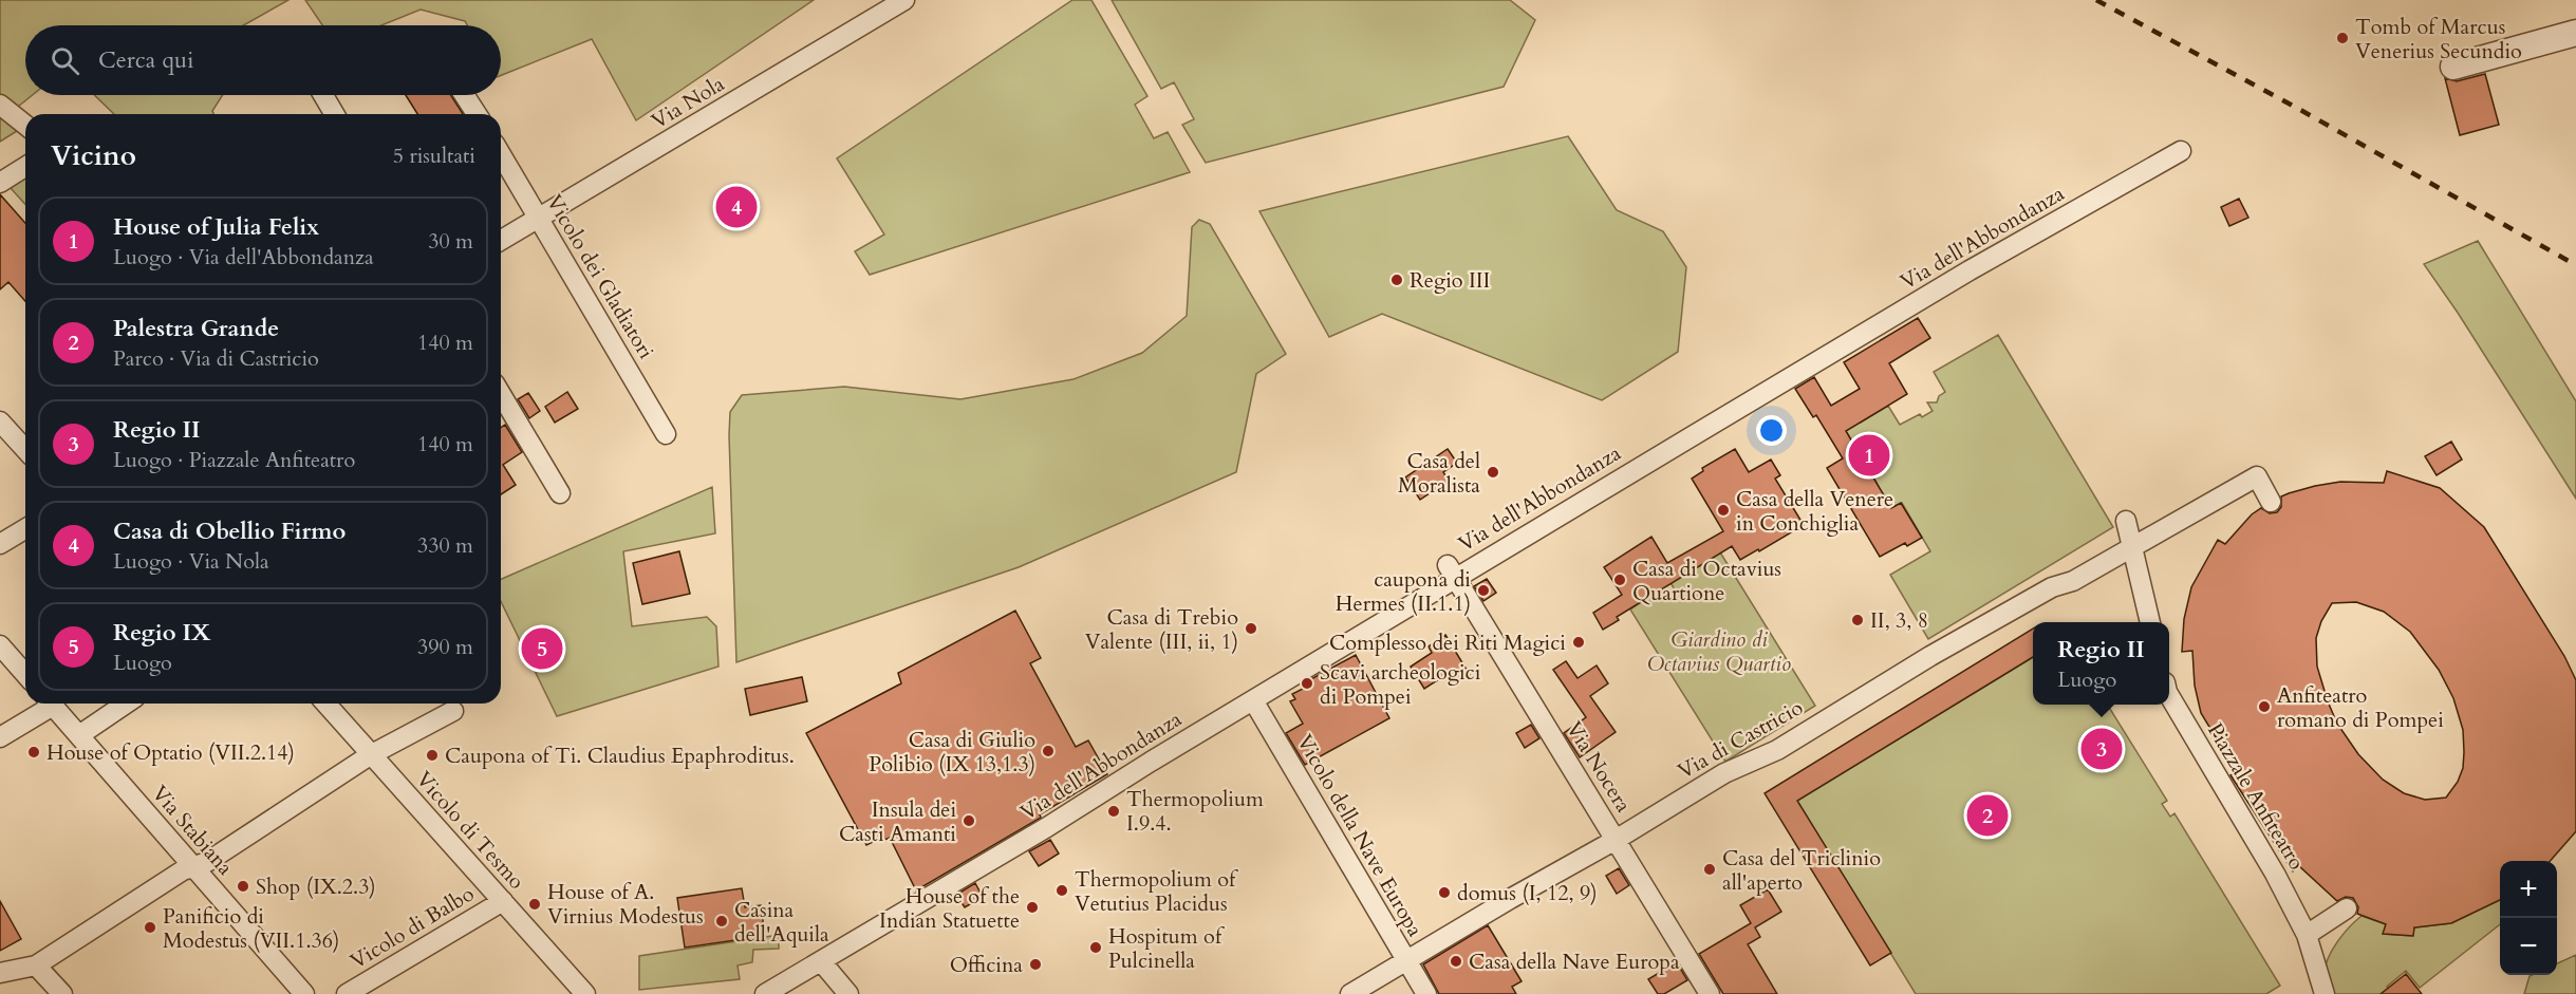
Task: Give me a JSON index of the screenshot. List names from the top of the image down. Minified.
{"streets":{"street":["Via Nola","Via dell'Abbondanza","Vicolo dei Gladiatori","Via di Castricio","Via Nocera","Piazzale Anfiteatro","Via Stabiana","Vicolo di Tesmo","Vicolo della Nave Europa","Vicolo di Balbo"]},"crossings":[["Via Nola","Vicolo dei Gladiatori"],["Via dell'Abbondanza","Via Nocera"],["Via dell'Abbondanza","Vicolo della Nave Europa"],["Via di Castricio","Via Nocera"],["Via di Castricio","Vicolo della Nave Europa"],["Vicolo di Tesmo","Vicolo di Balbo"]],"parks":["Giardino di Octavius Quartio"],"places":["Tomb of Marcus Venerius Secundio","Regio III","Casa del Moralista","Casa della Venere in Conchiglia","Casa di Octavius Quartione","caupona di Hermes (II.1.1)","II, 3, 8","Casa di Trebio Valente (III, ii, 1)","Complesso dei Riti Magici","Scavi archeologici di Pompei","Anfiteatro romano di Pompei","Casa di Giulio Polibio (IX 13,1.3)","House of Optatio (VII.2.14)","Caupona of Ti. Claudius Epaphroditus.","Thermopolium I.9.4.","Insula dei Casti Amanti","Casa del Triclinio all'aperto","Shop (IX.2.3)","Thermopolium of Vetutius Placidus","domus (I, 12, 9)","House of A. Virnius Modestus","House of the Indian Statuette","Casina dell'Aquila","Panificio di Modestus (VII.1.36)","Hospitum of Pulcinella","Casa della Nave Europa","Officina"],"page":{"search":"Cerca qui","heading":["Vicino","5 risultati"],"pins":["4","1","5","3","2"],"list":[{"mark":"1","name":"House of Julia Felix","note":"Luogo · Via dell'Abbondanza","value":"30 m"},{"mark":"2","name":"Palestra Grande","note":"Parco · Via di Castricio","value":"140 m"},{"mark":"3","name":"Regio II","note":"Luogo · Piazzale Anfiteatro","value":"140 m"},{"mark":"4","name":"Casa di Obellio Firmo","note":"Luogo · Via Nola","value":"330 m"},{"mark":"5","name":"Regio IX","note":"Luogo","value":"390 m"}],"popup":["Regio II","Luogo"],"map_buttons":["+","−"]}}
